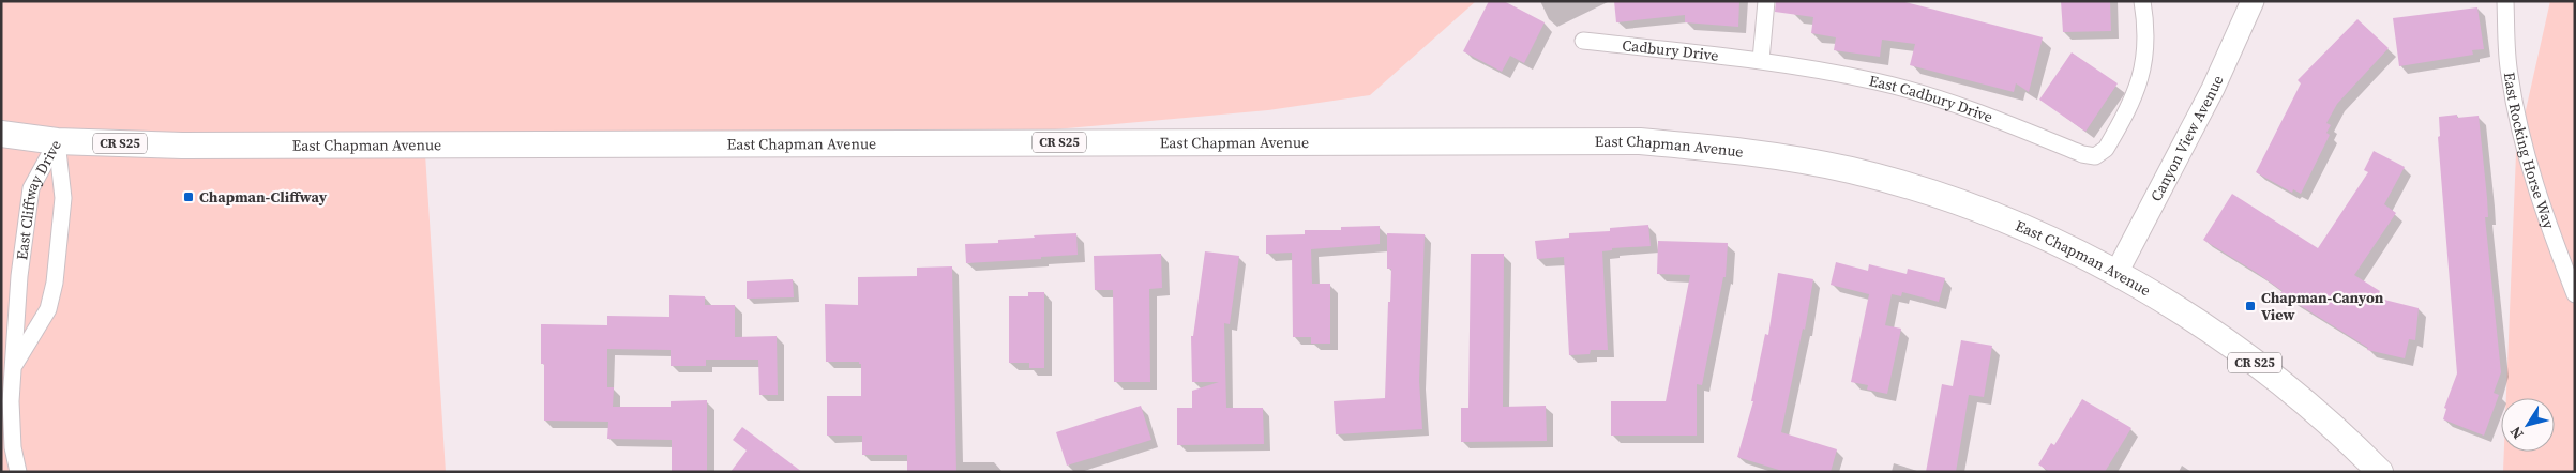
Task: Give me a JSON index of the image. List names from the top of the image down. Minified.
{"streets":{"main road":["CR S25","East Chapman Avenue"],"street":["Cadbury Drive","East Cadbury Drive","Canyon View Avenue","East Rocking Horse Way","East Cliffway Drive"]},"crossings":[["Cadbury Drive","East Cadbury Drive"],["Canyon View Avenue","East Chapman Avenue"],["East Chapman Avenue","East Cliffway Drive"]],"places":{"transit":["Chapman-Cliffway","Chapman-Canyon View"]},"north":"bottom left"}
